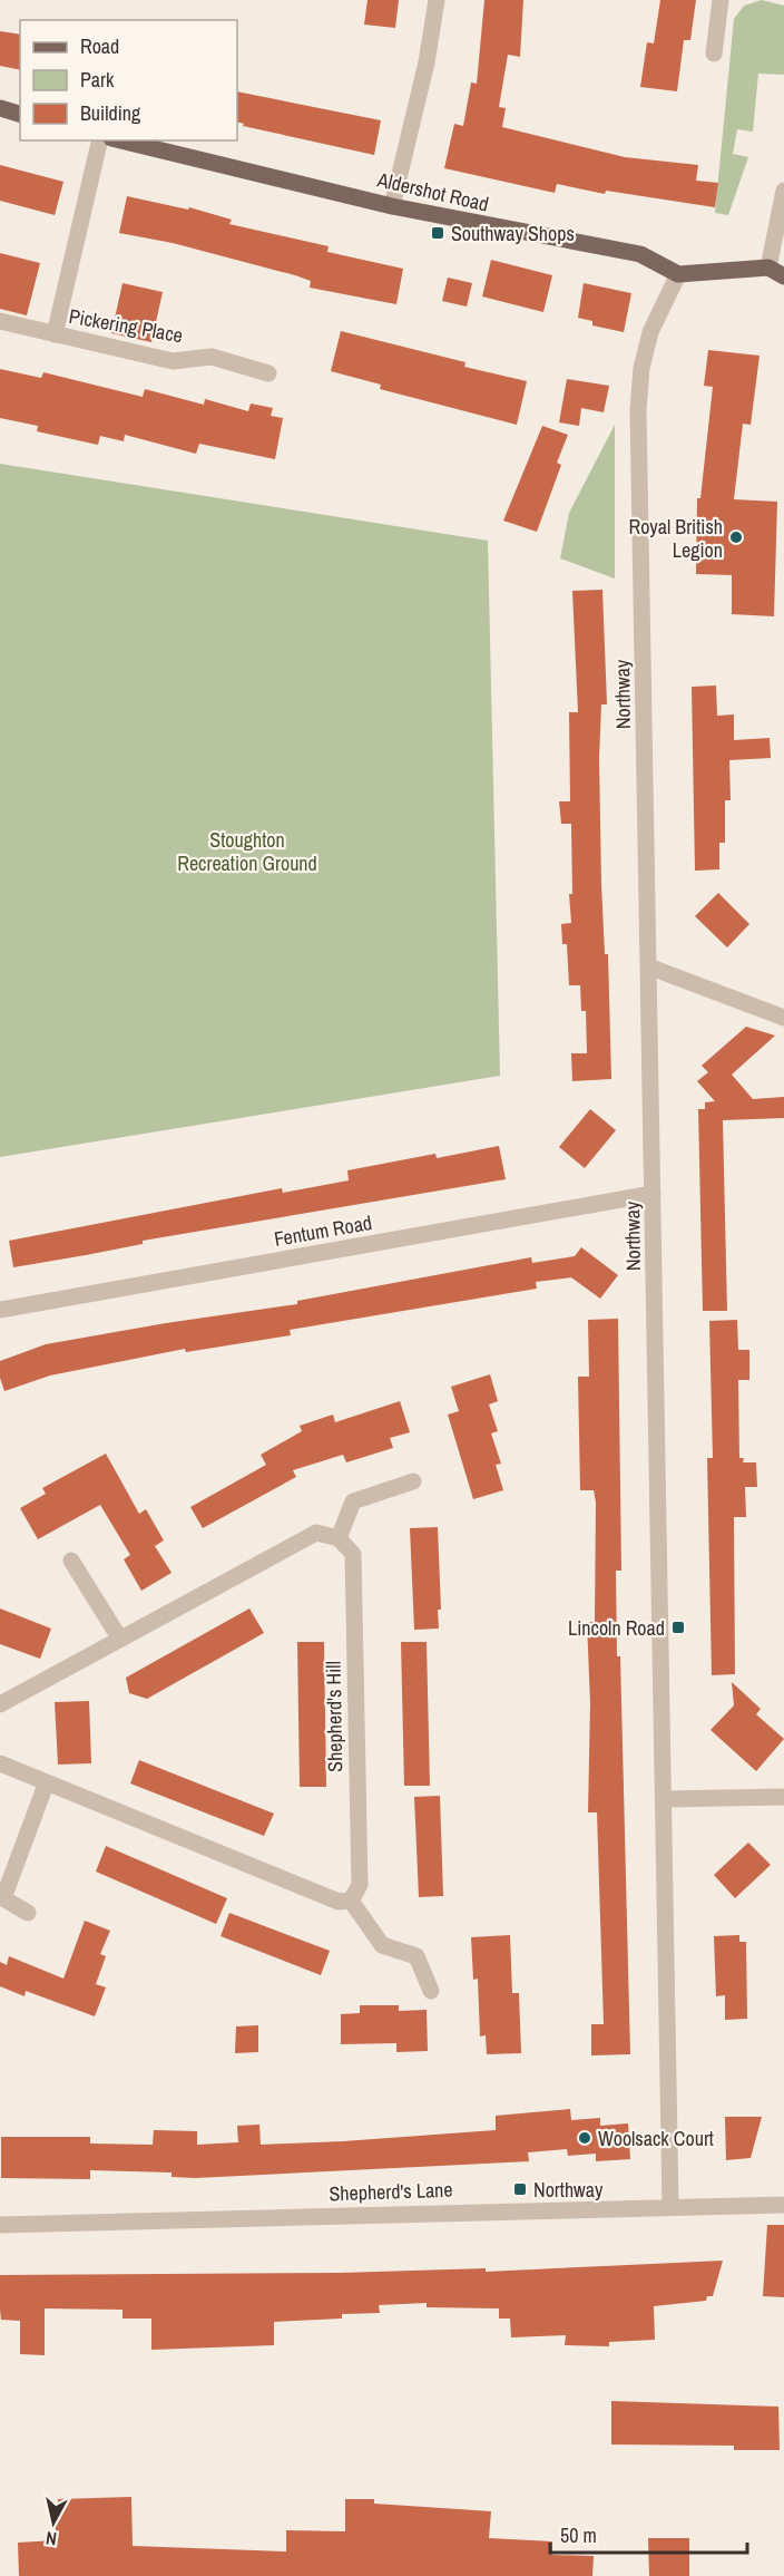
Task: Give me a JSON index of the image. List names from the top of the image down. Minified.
{"streets":{"main road":["Aldershot Road"],"street":["Pickering Place","Northway","Fentum Road","Shepherd's Hill","Shepherd's Lane"]},"crossings":[["Aldershot Road","Northway"],["Northway","Fentum Road"],["Northway","Shepherd's Lane"]],"parks":["Stoughton Recreation Ground"],"places":{"transit":["Southway Shops","Lincoln Road","Northway"],"other":["Royal British Legion","Woolsack Court"]},"legend":["Road","Park","Building"],"scale_bar":"50 m","north":"bottom"}
